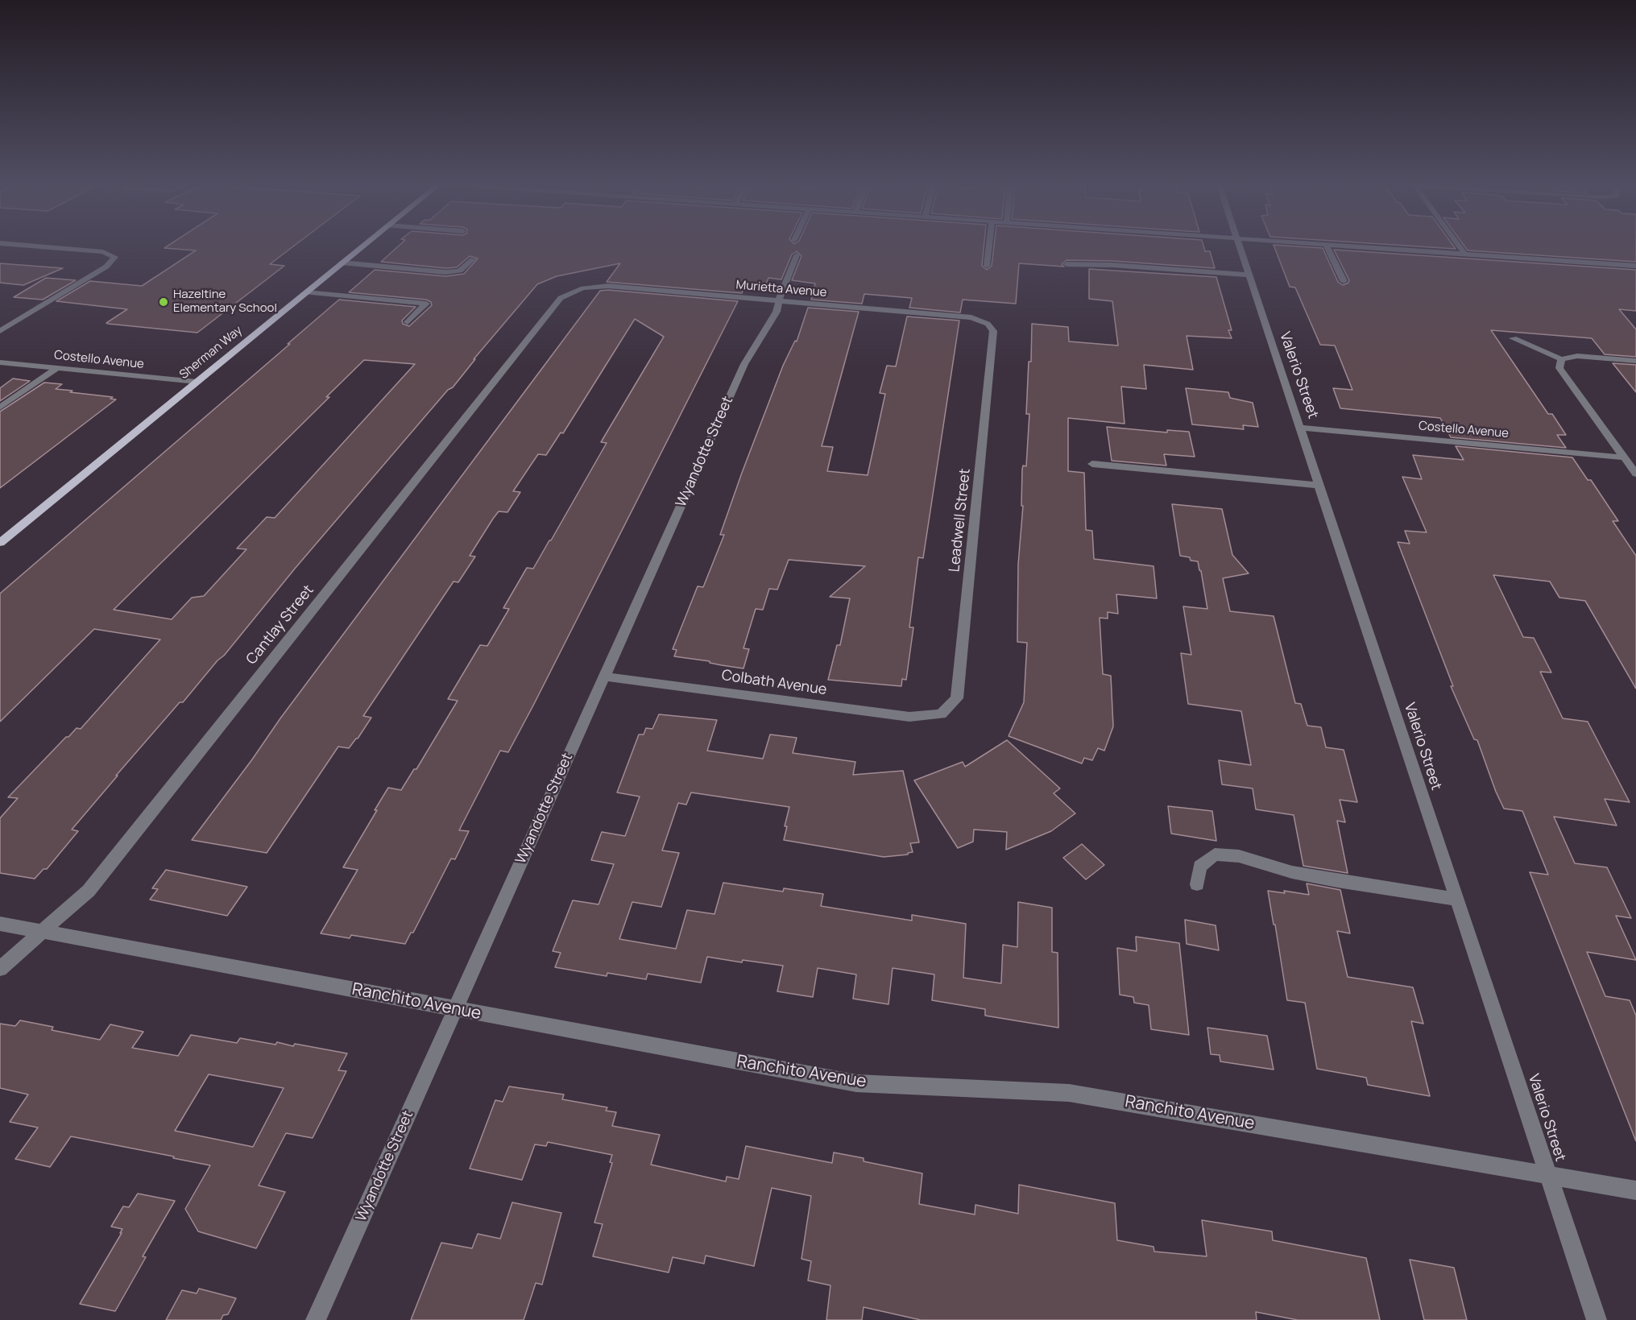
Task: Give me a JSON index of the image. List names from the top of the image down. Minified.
{"streets":{"main road":["Sherman Way"],"street":["Murietta Avenue","Costello Avenue","Valerio Street","Wyandotte Street","Leadwell Street","Cantlay Street","Colbath Avenue","Ranchito Avenue"]},"crossings":[["Murietta Avenue","Wyandotte Street"],["Murietta Avenue","Leadwell Street"],["Murietta Avenue","Cantlay Street"],["Sherman Way","Costello Avenue"],["Costello Avenue","Valerio Street"],["Valerio Street","Ranchito Avenue"],["Wyandotte Street","Colbath Avenue"],["Wyandotte Street","Ranchito Avenue"],["Leadwell Street","Colbath Avenue"],["Cantlay Street","Ranchito Avenue"]],"places":["Hazeltine Elementary School"]}
